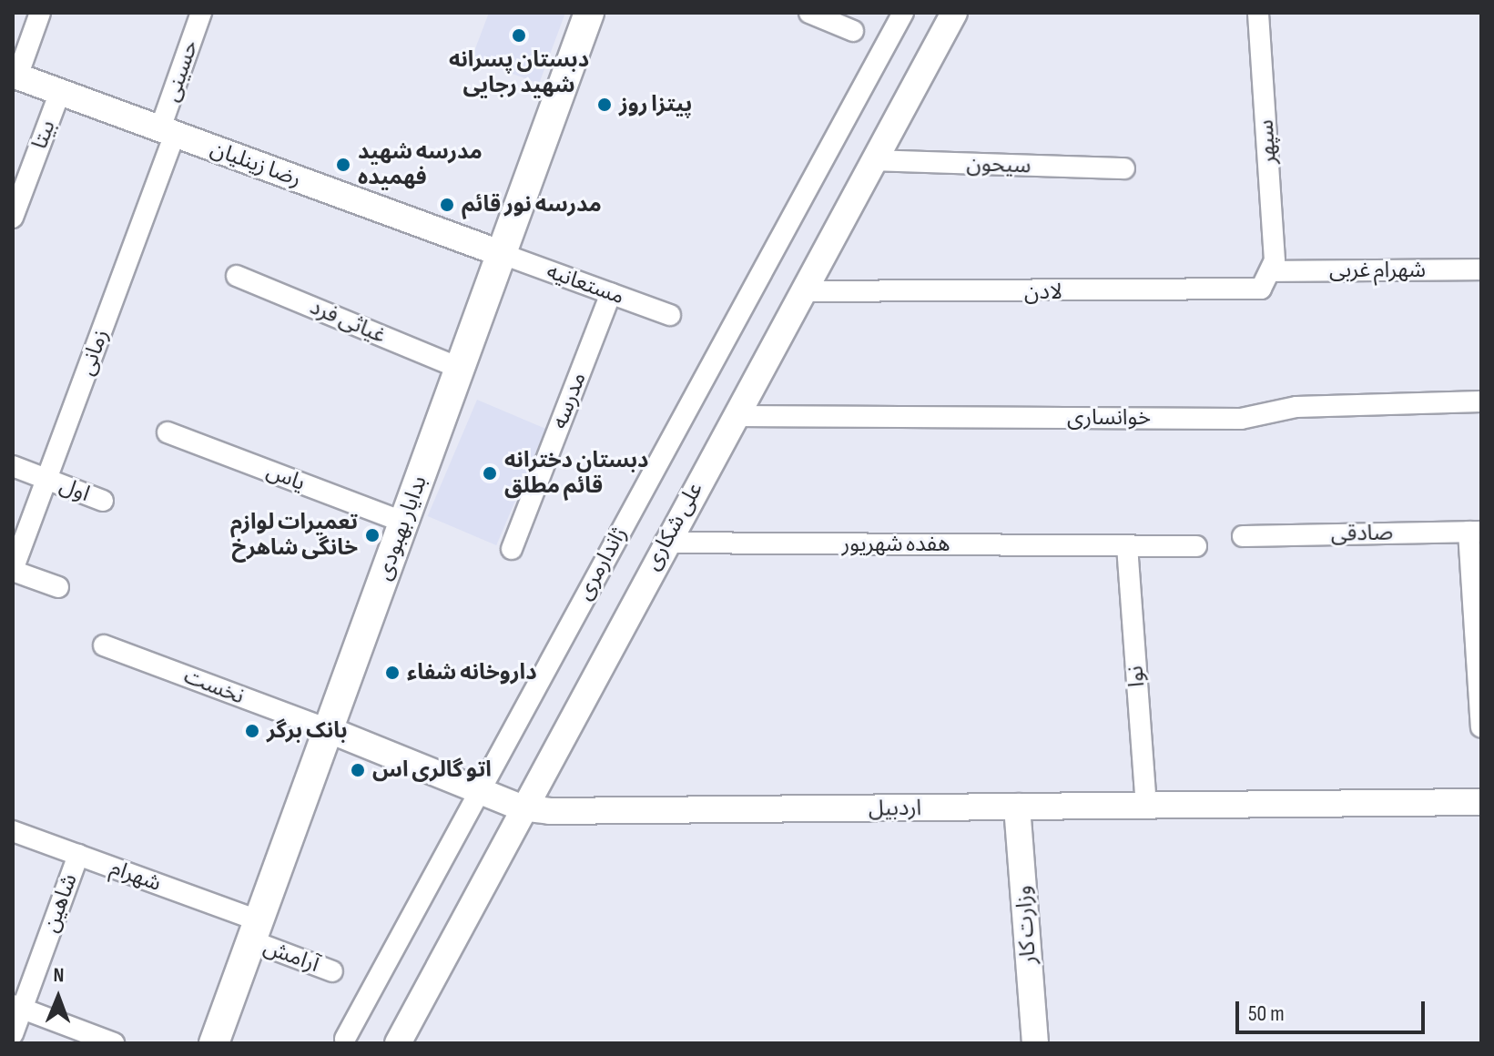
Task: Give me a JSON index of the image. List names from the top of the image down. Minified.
{"streets":{"main road":["بدایار بهبودی"],"street":["حسینی","بیتا","سپهر","رضا زینلیان","سیحون","شهرام غربی","مستعانیه","لادن","غیاثی فرد","زمانی","مدرسه","خوانساری","یاس","اول","علی شکاری","صادقی","هفده شهریور","ژاندارمری","نوا","نخست","اردبیل","شهرام","شاهین","وزارت کار","آرامش"]},"crossings":[["حسینی","رضا زینلیان"],["حسینی","زمانی"],["بیتا","رضا زینلیان"],["سپهر","شهرام غربی"],["سپهر","لادن"],["رضا زینلیان","مستعانیه"],["رضا زینلیان","زمانی"],["رضا زینلیان","بدایار بهبودی"],["سیحون","علی شکاری"],["شهرام غربی","لادن"],["مستعانیه","مدرسه"],["مستعانیه","بدایار بهبودی"],["لادن","علی شکاری"],["غیاثی فرد","بدایار بهبودی"],["زمانی","اول"],["خوانساری","علی شکاری"],["یاس","بدایار بهبودی"],["علی شکاری","هفده شهریور"],["علی شکاری","اردبیل"],["بدایار بهبودی","نخست"],["بدایار بهبودی","اردبیل"],["بدایار بهبودی","شهرام"],["بدایار بهبودی","آرامش"],["هفده شهریور","نوا"],["ژاندارمری","اردبیل"],["نوا","اردبیل"],["نخست","اردبیل"],["اردبیل","وزارت کار"],["شهرام","شاهین"],["شهرام","آرامش"]],"places":["دبستان پسرانه شهید رجایی","پیتزا روز","مدرسه شهید فهمیده","مدرسه نور قائم","دبستان دخترانه قائم مطلق","تعمیرات لوازم خانگی شاهرخ","داروخانه شفاء","بانک برگر","اتو گالری اس"],"scale_bar":"50 m","north":"top"}
